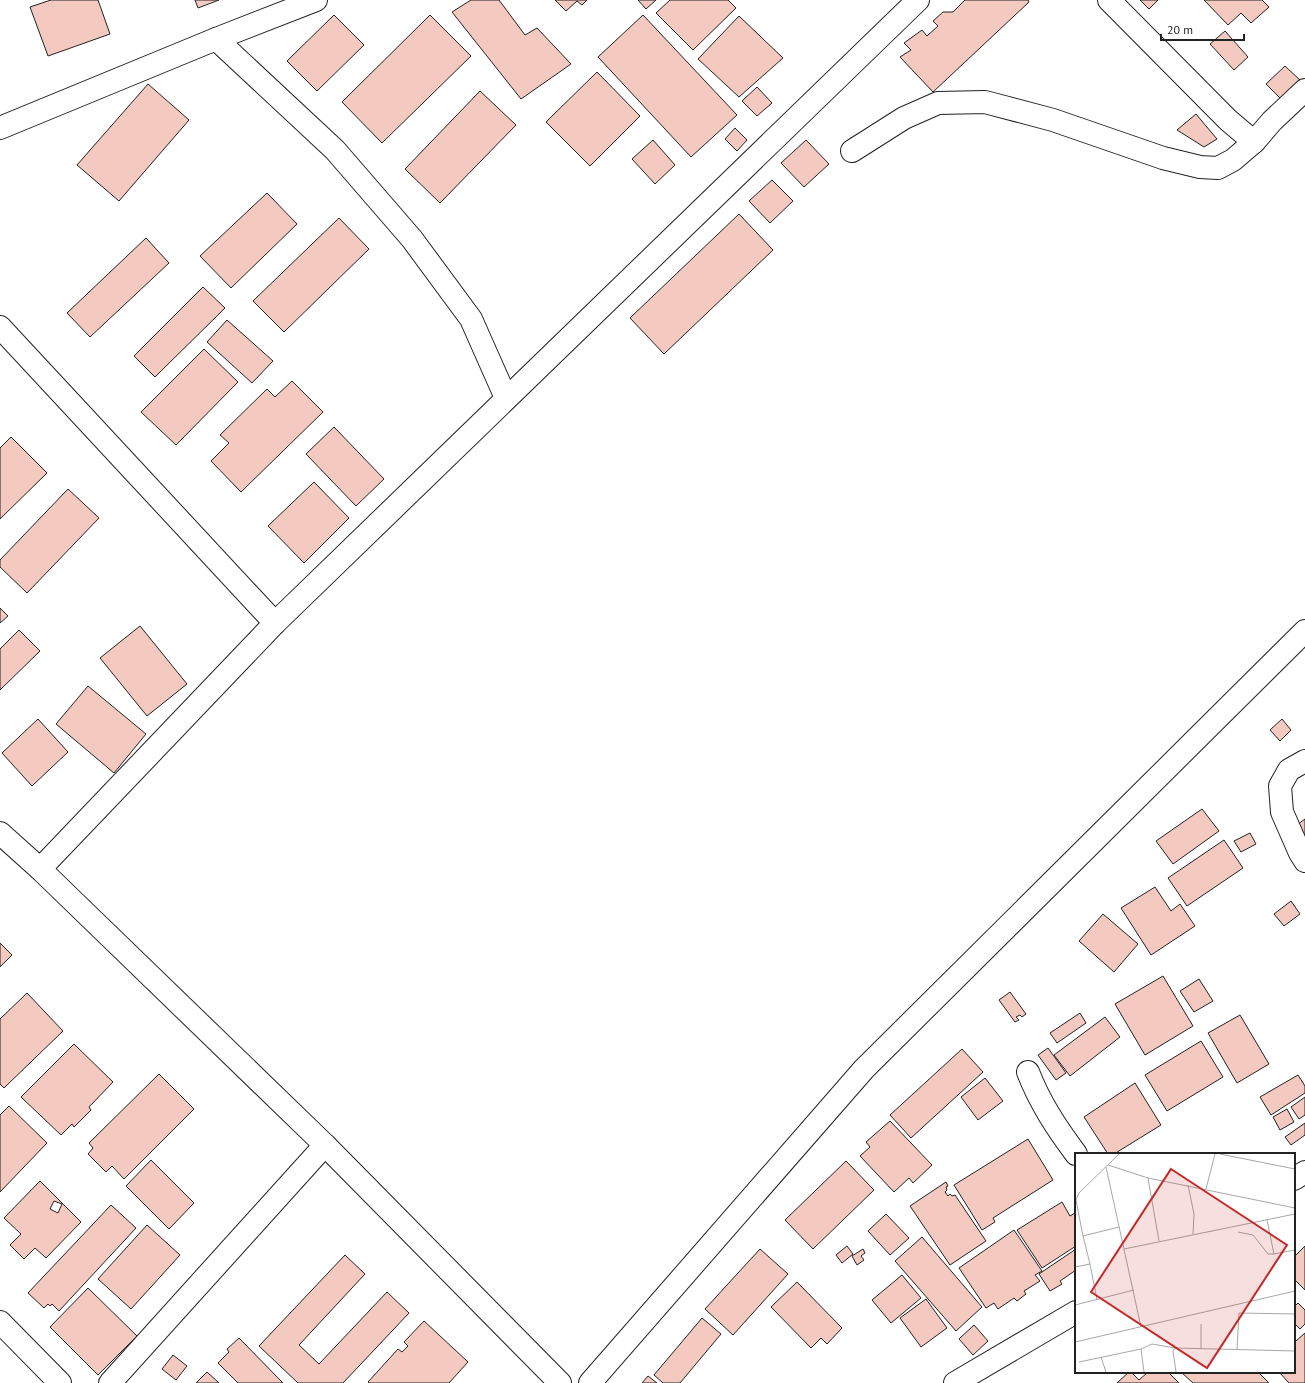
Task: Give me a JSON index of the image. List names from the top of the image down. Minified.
{"scale_bar":"20 m"}
